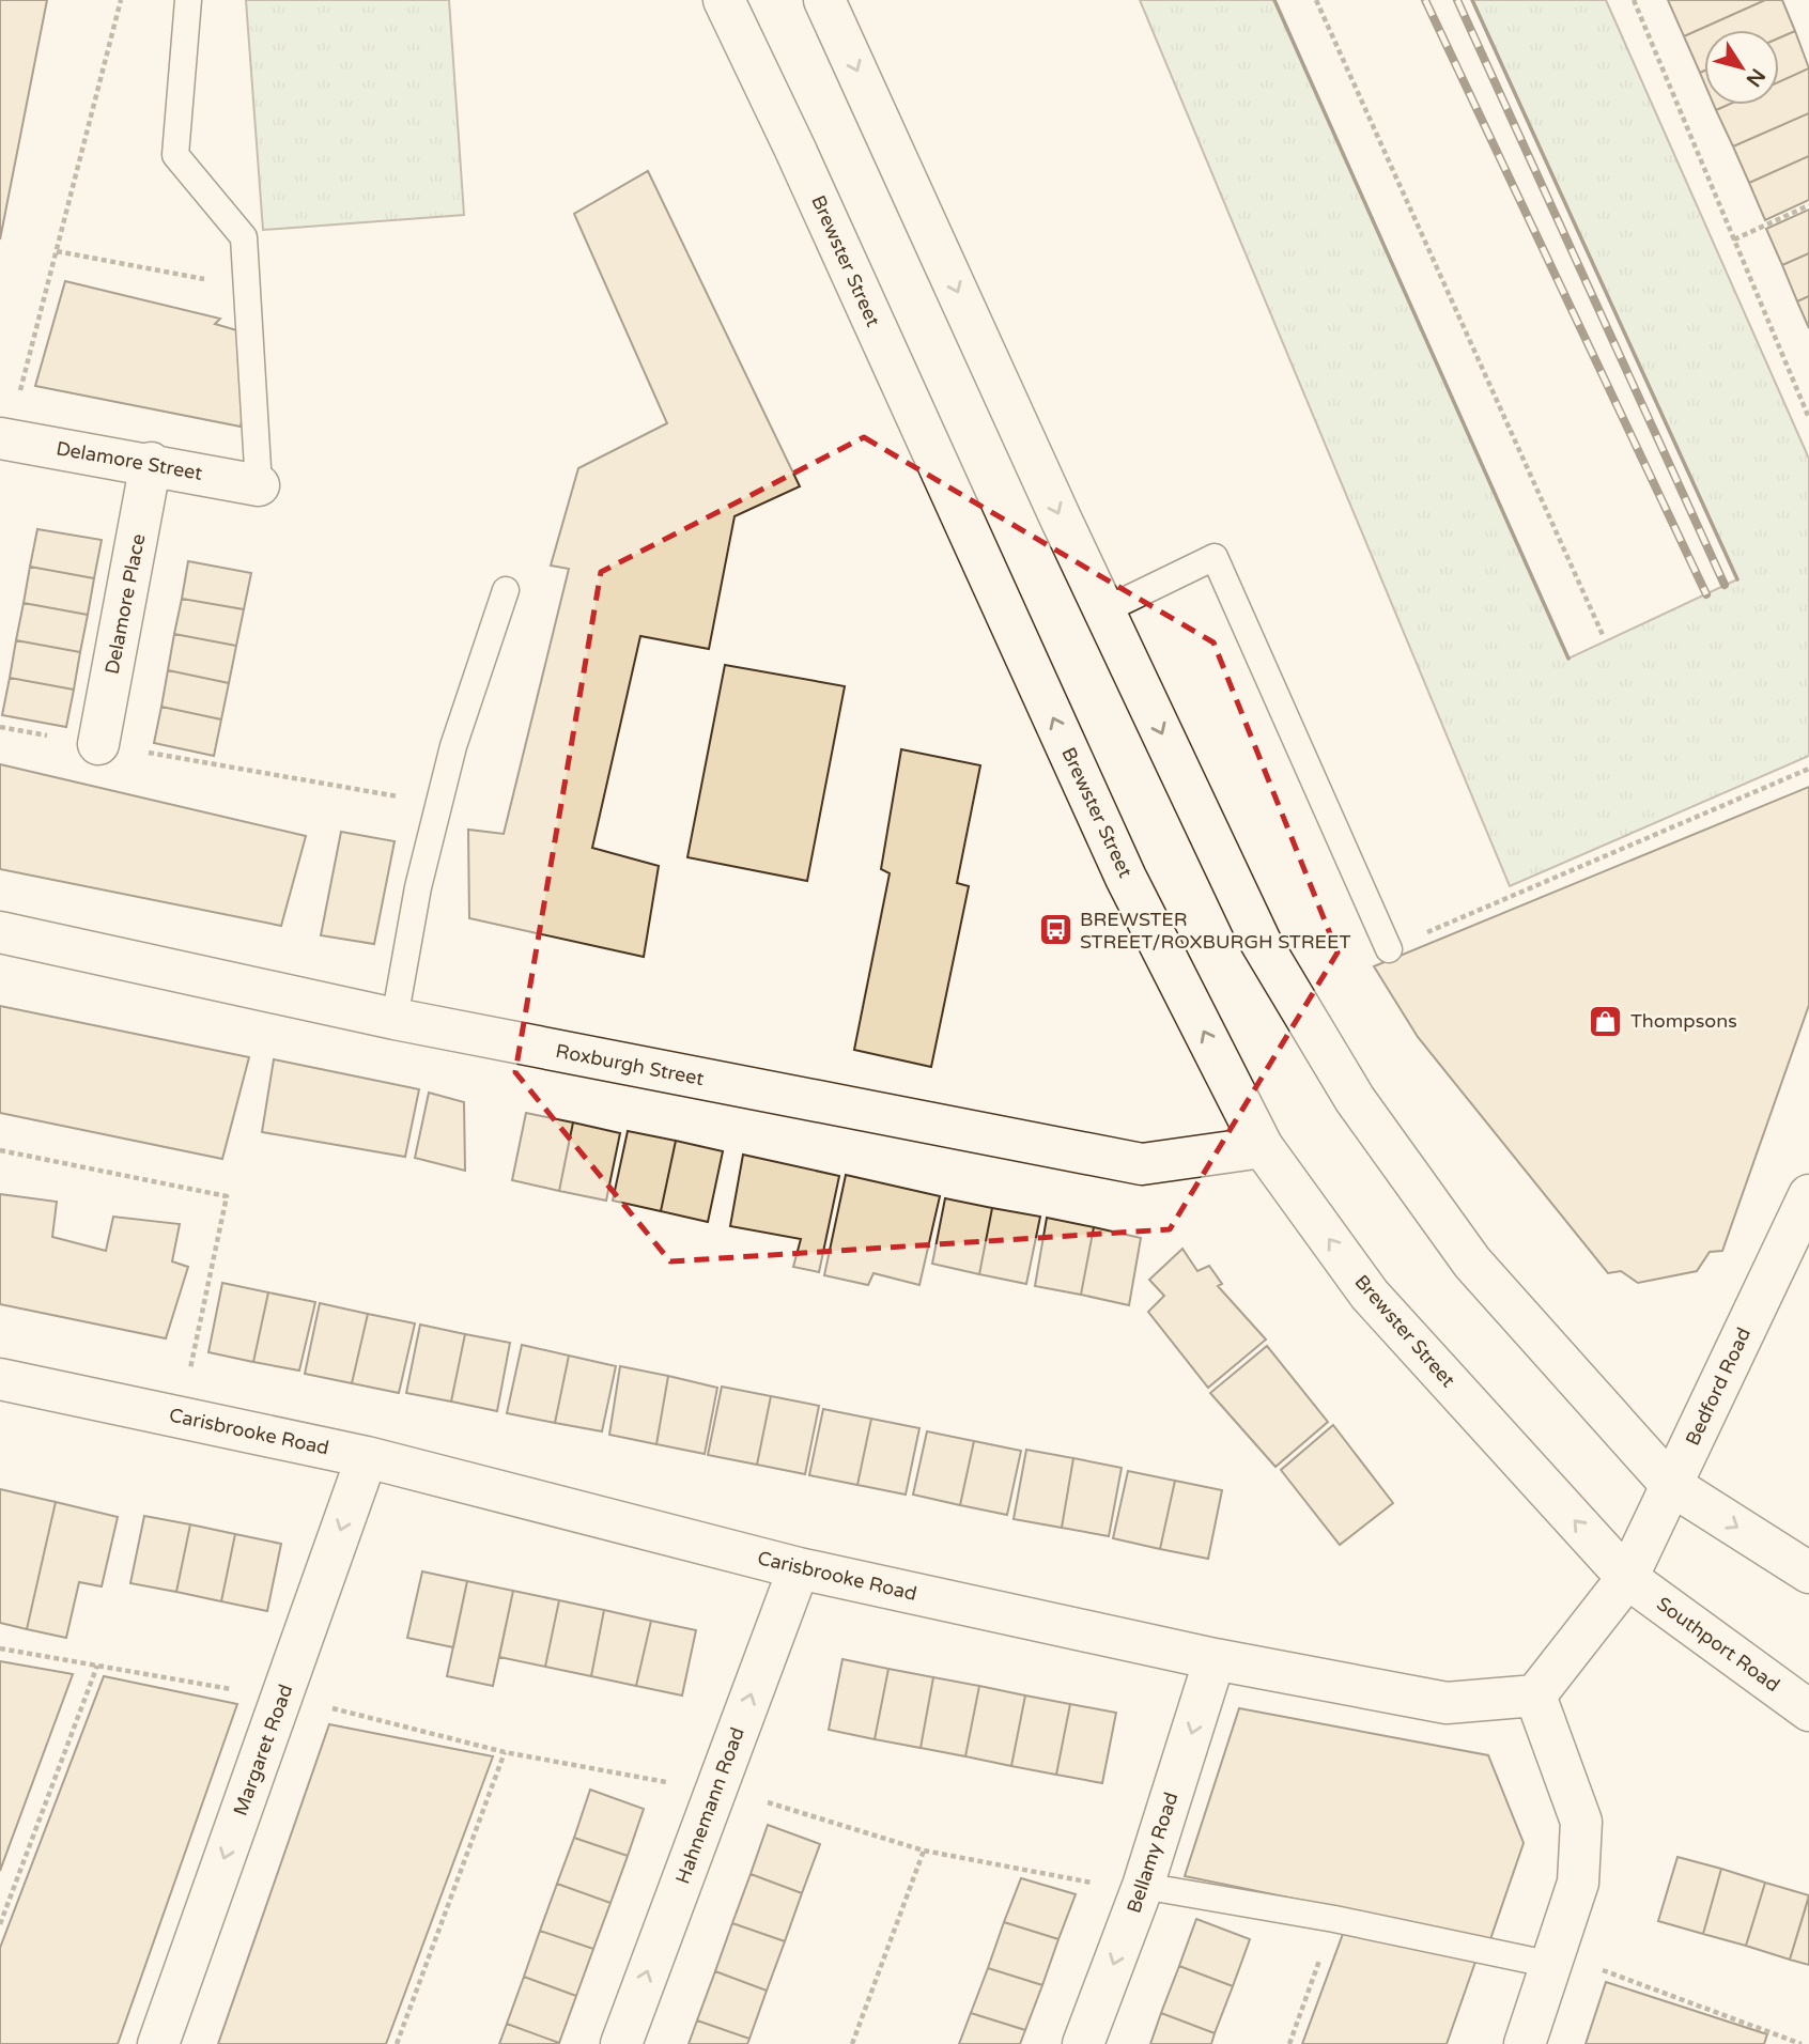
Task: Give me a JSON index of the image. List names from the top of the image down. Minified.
{"streets":{"street":["Brewster Street","Delamore Street","Delamore Place","Roxburgh Street","Bedford Road","Carisbrooke Road","Southport Road","Margaret Road","Hahnemann Road","Bellamy Road"]},"crossings":[["Brewster Street","Roxburgh Street"],["Brewster Street","Bedford Road"],["Brewster Street","Southport Road"],["Delamore Street","Delamore Place"],["Bedford Road","Southport Road"],["Carisbrooke Road","Margaret Road"],["Carisbrooke Road","Hahnemann Road"],["Carisbrooke Road","Bellamy Road"]],"one_way":["Margaret Road","Hahnemann Road","Bellamy Road"],"places":{"bus stop":["BREWSTER STREET/ROXBURGH STREET"],"shop":["Thompsons"]},"north":"bottom right"}
